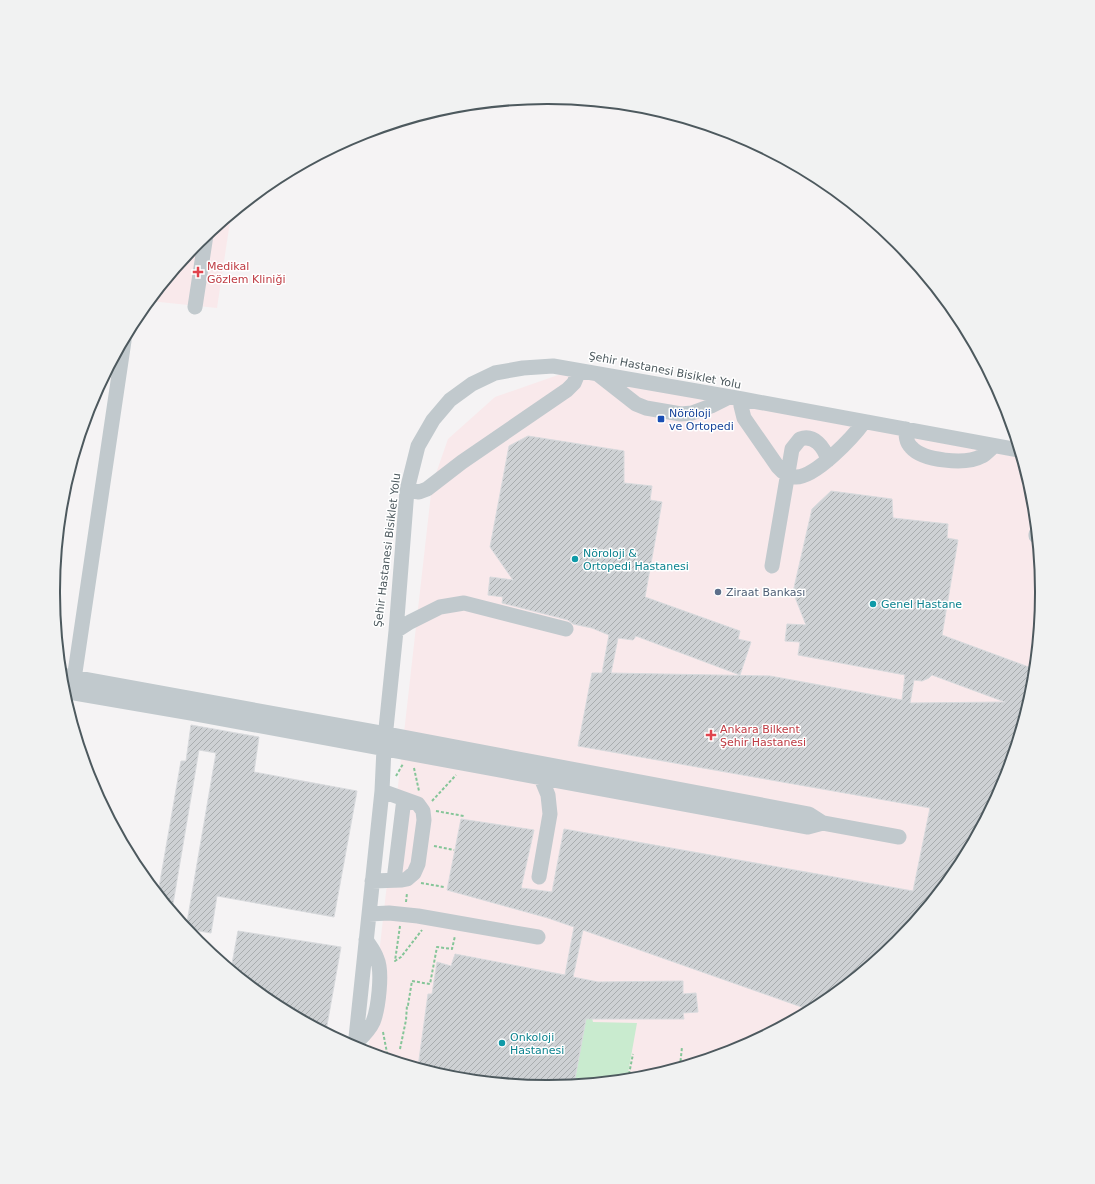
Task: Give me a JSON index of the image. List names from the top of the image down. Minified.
{"places":{"health":["Medikal Gözlem Kliniği","Ankara Bilkent Şehir Hastanesi"],"transit":["Nöröloji ve Ortopedi"],"other":["Nöroloji & Ortopedi Hastanesi","Ziraat Bankası","Genel Hastane","Onkoloji Hastanesi"]}}
